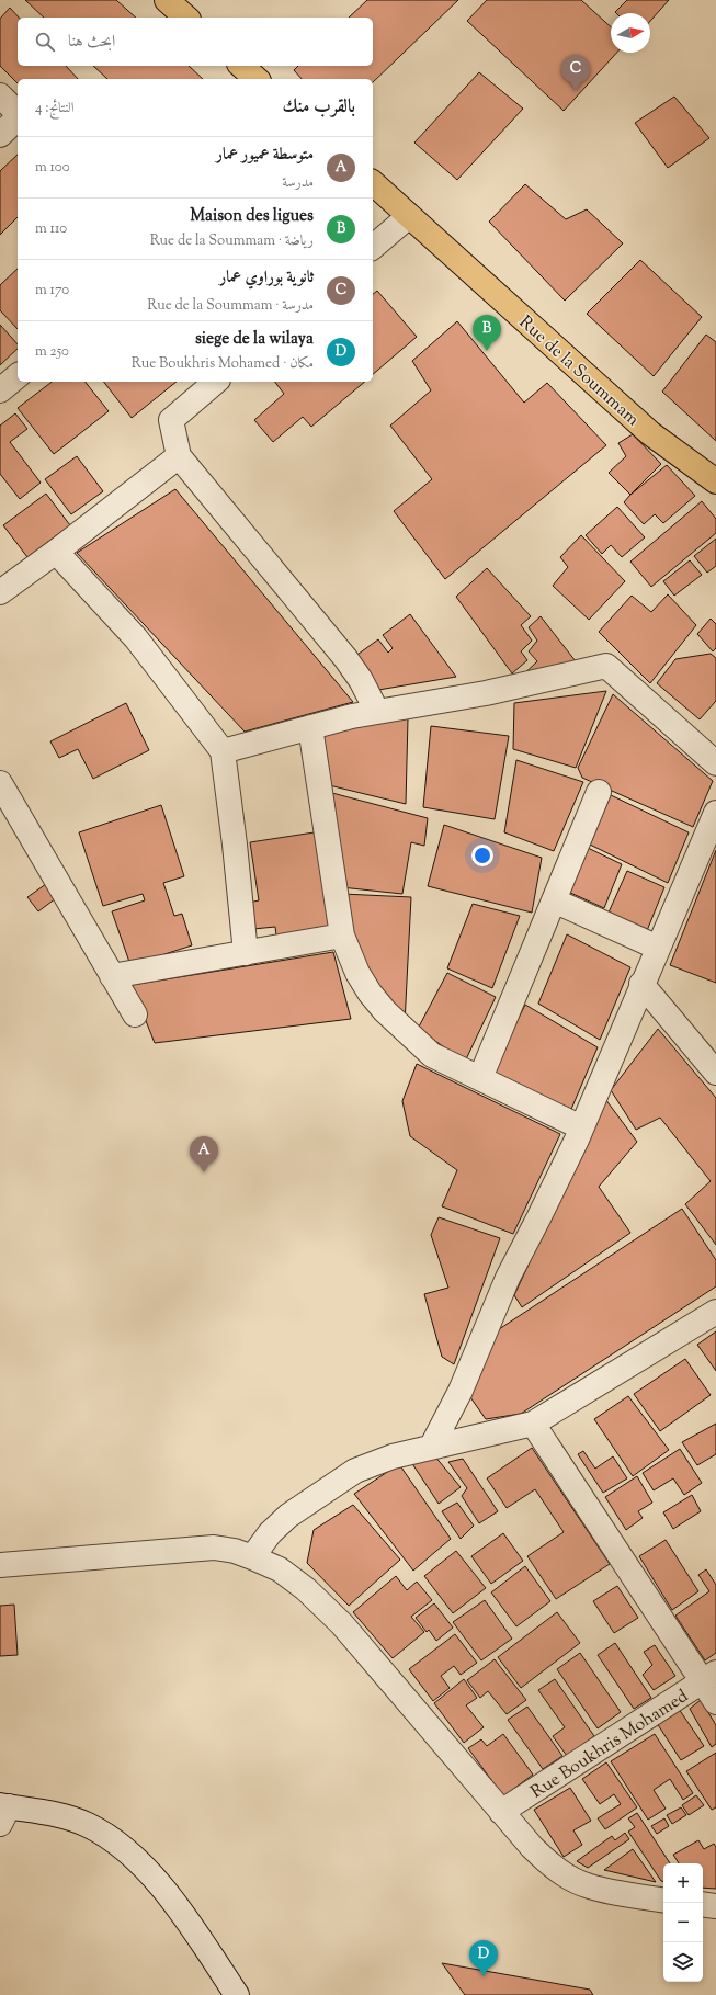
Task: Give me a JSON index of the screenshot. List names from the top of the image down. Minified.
{"streets":{"main road":["Rue de la Soummam"],"street":["Rue Boukhris Mohamed"]},"north":"right","page":{"search":"ابحث هنا","pins":["C","B","A","D"],"heading":["بالقرب منك","النتائج: 4"],"list":[{"mark":"A","name":"متوسطة عميور عمار","note":"مدرسة","value":"100 m"},{"mark":"B","name":"Maison des ligues","note":"رياضة · Rue de la Soummam","value":"110 m"},{"mark":"C","name":"ثانوية بوراوي عمار","note":"مدرسة · Rue de la Soummam","value":"170 m"},{"mark":"D","name":"siege de la wilaya","note":"مكان · Rue Boukhris Mohamed","value":"250 m"}],"map_buttons":["+","−"]}}
